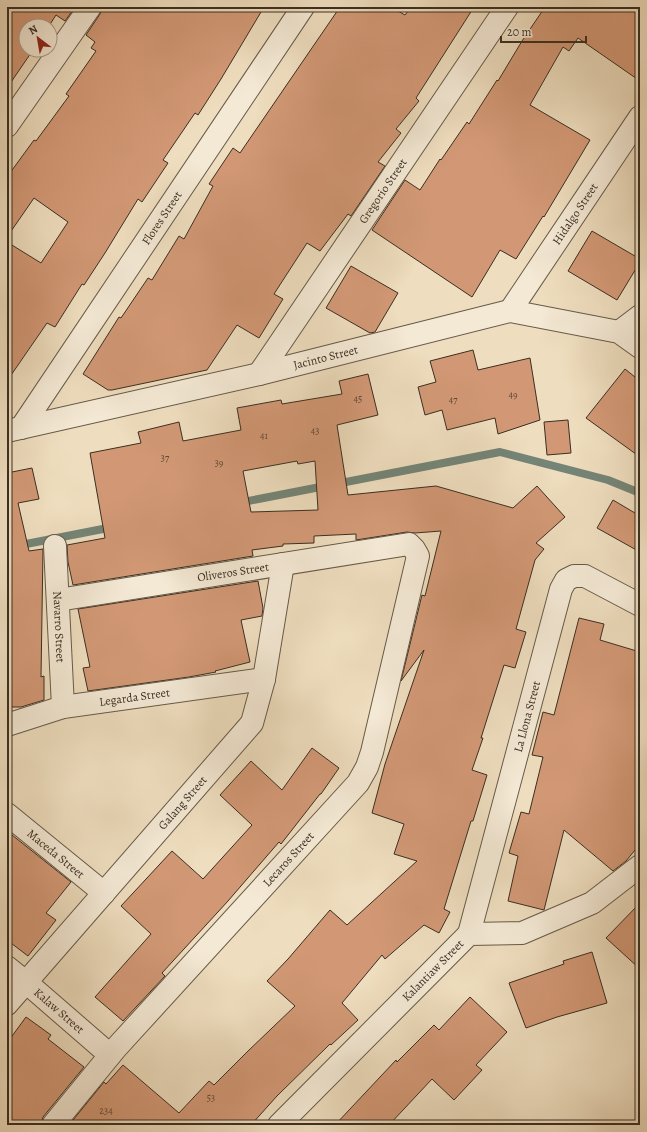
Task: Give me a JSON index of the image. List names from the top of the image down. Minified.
{"streets":{"street":["Gregorio Street","Hidalgo Street","Flores Street","Jacinto Street","Oliveros Street","Navarro Street","Legarda Street","La Llona Street","Galang Street","Maceda Street","Lecaros Street","Kalantiaw Street","Kalaw Street"]},"crossings":[["Gregorio Street","Jacinto Street"],["Hidalgo Street","Jacinto Street"],["Flores Street","Jacinto Street"],["Oliveros Street","Navarro Street"],["Oliveros Street","Galang Street"],["Oliveros Street","Lecaros Street"],["Navarro Street","Legarda Street"],["Legarda Street","Galang Street"],["La Llona Street","Kalantiaw Street"],["Galang Street","Maceda Street"],["Galang Street","Kalaw Street"],["Lecaros Street","Kalaw Street"]],"house_numbers":["49","45","47","43","41","37","39","53","234"],"scale_bar":"20 m","north":"top left"}
